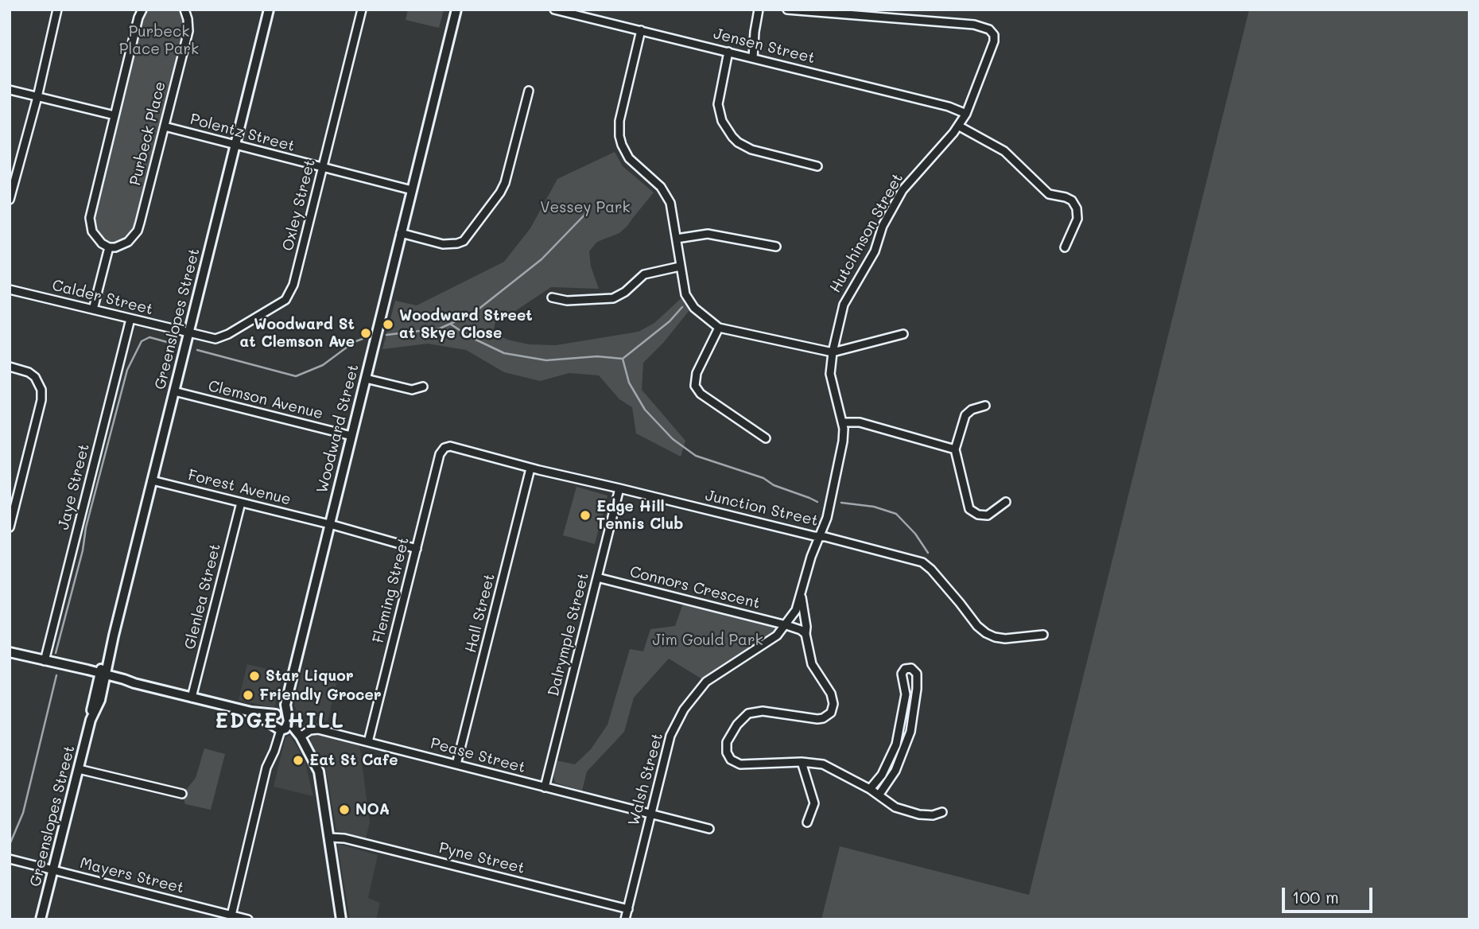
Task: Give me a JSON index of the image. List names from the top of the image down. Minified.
{"streets":{"street":["Jensen Street","Polentz Street","Purbeck Place","Oxley Street","Hutchinson Street","Calder Street","Greenslopes Street","Clemson Avenue","Woodward Street","Jaye Street","Forest Avenue","Junction Street","Connors Crescent","Fleming Street","Glenlea Street","Hall Street","Dalrymple Street","Pease Street","Walsh Street","Pyne Street","Mayers Street"]},"crossings":[["Jensen Street","Hutchinson Street"],["Polentz Street","Purbeck Place"],["Polentz Street","Oxley Street"],["Polentz Street","Greenslopes Street"],["Polentz Street","Woodward Street"],["Oxley Street","Calder Street"],["Oxley Street","Greenslopes Street"],["Hutchinson Street","Junction Street"],["Hutchinson Street","Walsh Street"],["Calder Street","Greenslopes Street"],["Calder Street","Jaye Street"],["Greenslopes Street","Clemson Avenue"],["Greenslopes Street","Forest Avenue"],["Greenslopes Street","Mayers Street"],["Clemson Avenue","Woodward Street"],["Woodward Street","Forest Avenue"],["Forest Avenue","Fleming Street"],["Forest Avenue","Glenlea Street"],["Junction Street","Fleming Street"],["Junction Street","Hall Street"],["Junction Street","Dalrymple Street"],["Junction Street","Walsh Street"],["Connors Crescent","Dalrymple Street"],["Connors Crescent","Walsh Street"],["Fleming Street","Pease Street"],["Hall Street","Pease Street"],["Dalrymple Street","Pease Street"],["Pease Street","Walsh Street"],["Walsh Street","Pyne Street"]],"districts":["EDGE HILL"],"parks":["Purbeck Place Park","Vessey Park","Jim Gould Park"],"places":["Woodward Street at Skye Close","Woodward St at Clemson Ave","Edge Hill Tennis Club","Star Liquor","Friendly Grocer","Eat St Cafe","NOA"],"scale_bar":"100 m"}
